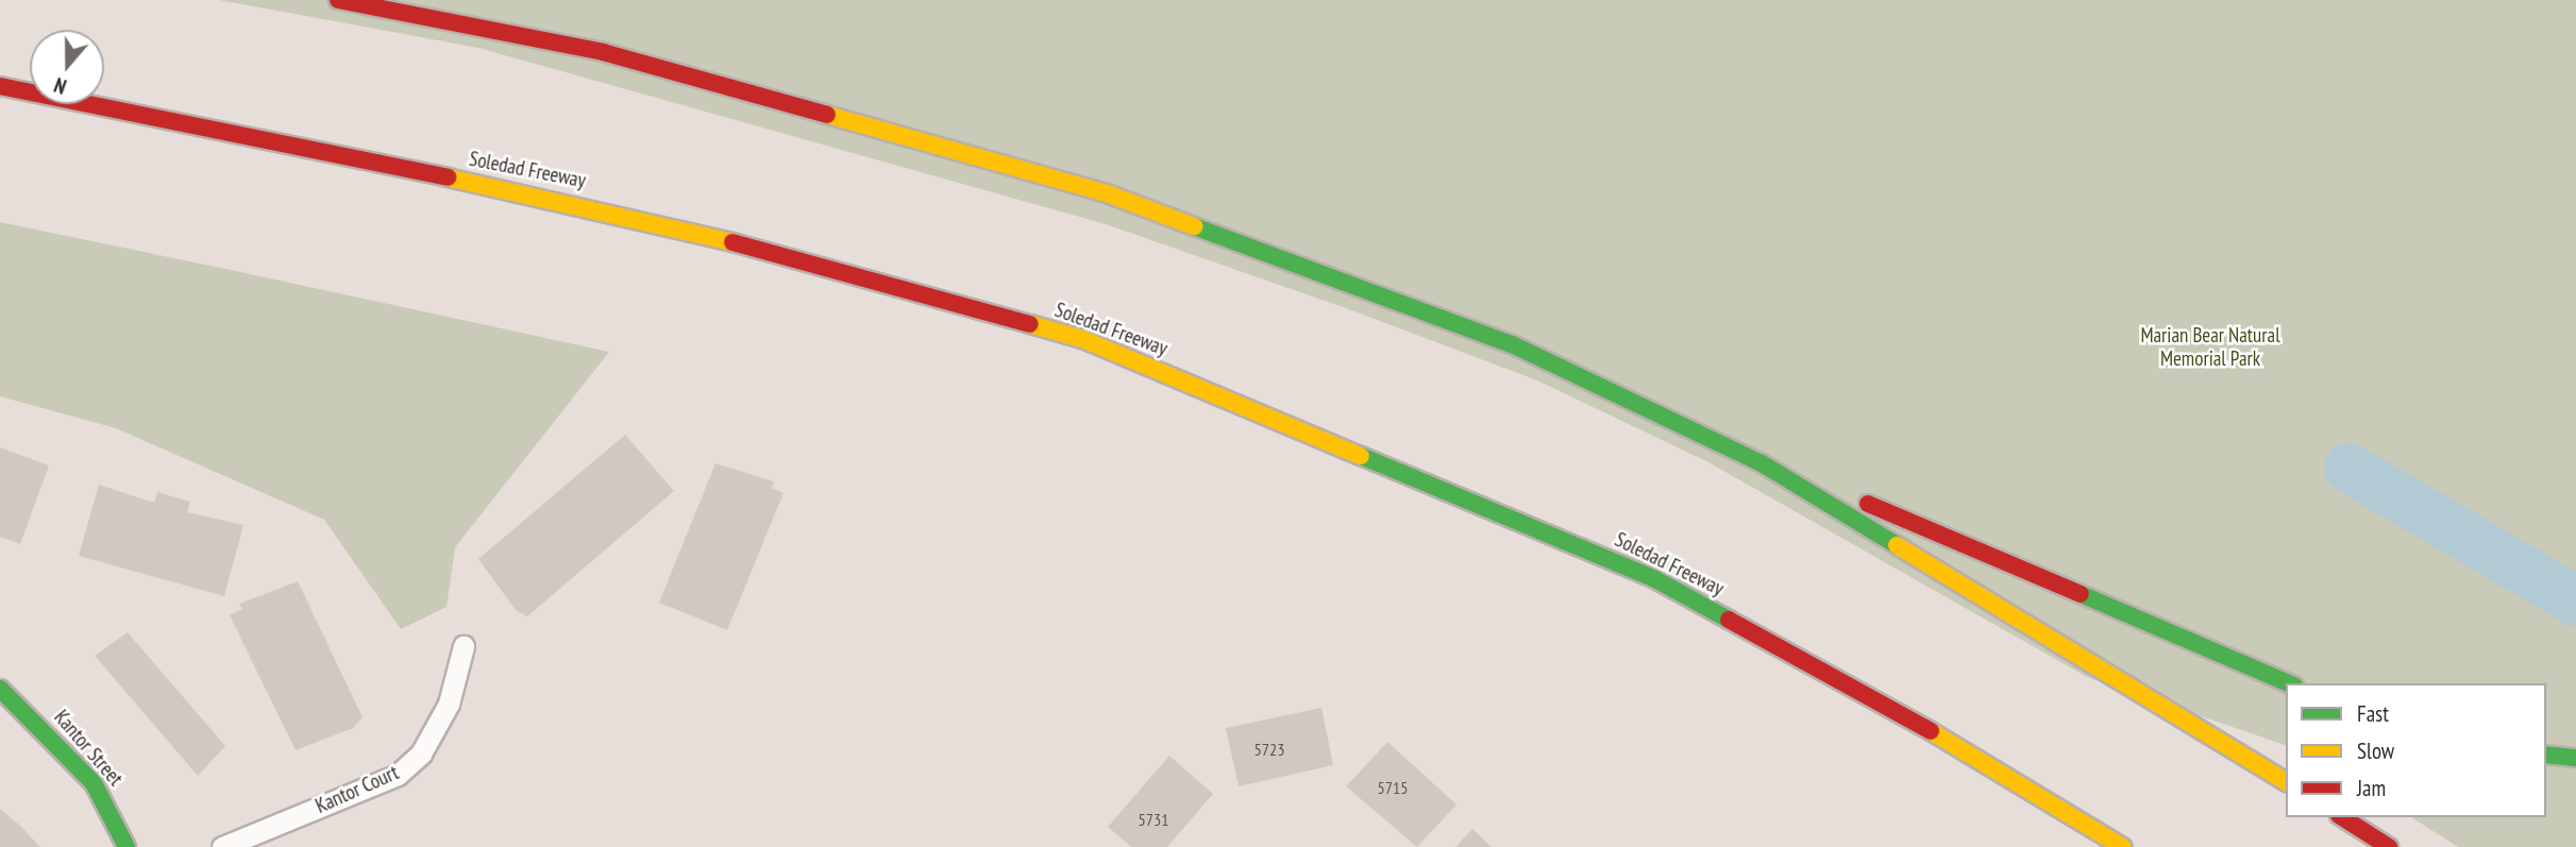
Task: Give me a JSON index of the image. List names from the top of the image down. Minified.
{"streets":{"main road":["Soledad Freeway","Kantor Street"],"street":["Kantor Court"]},"parks":["Marian Bear Natural Memorial Park"],"house_numbers":["5723","5715","5731"],"legend":["Fast","Slow","Jam"],"north":"bottom"}
